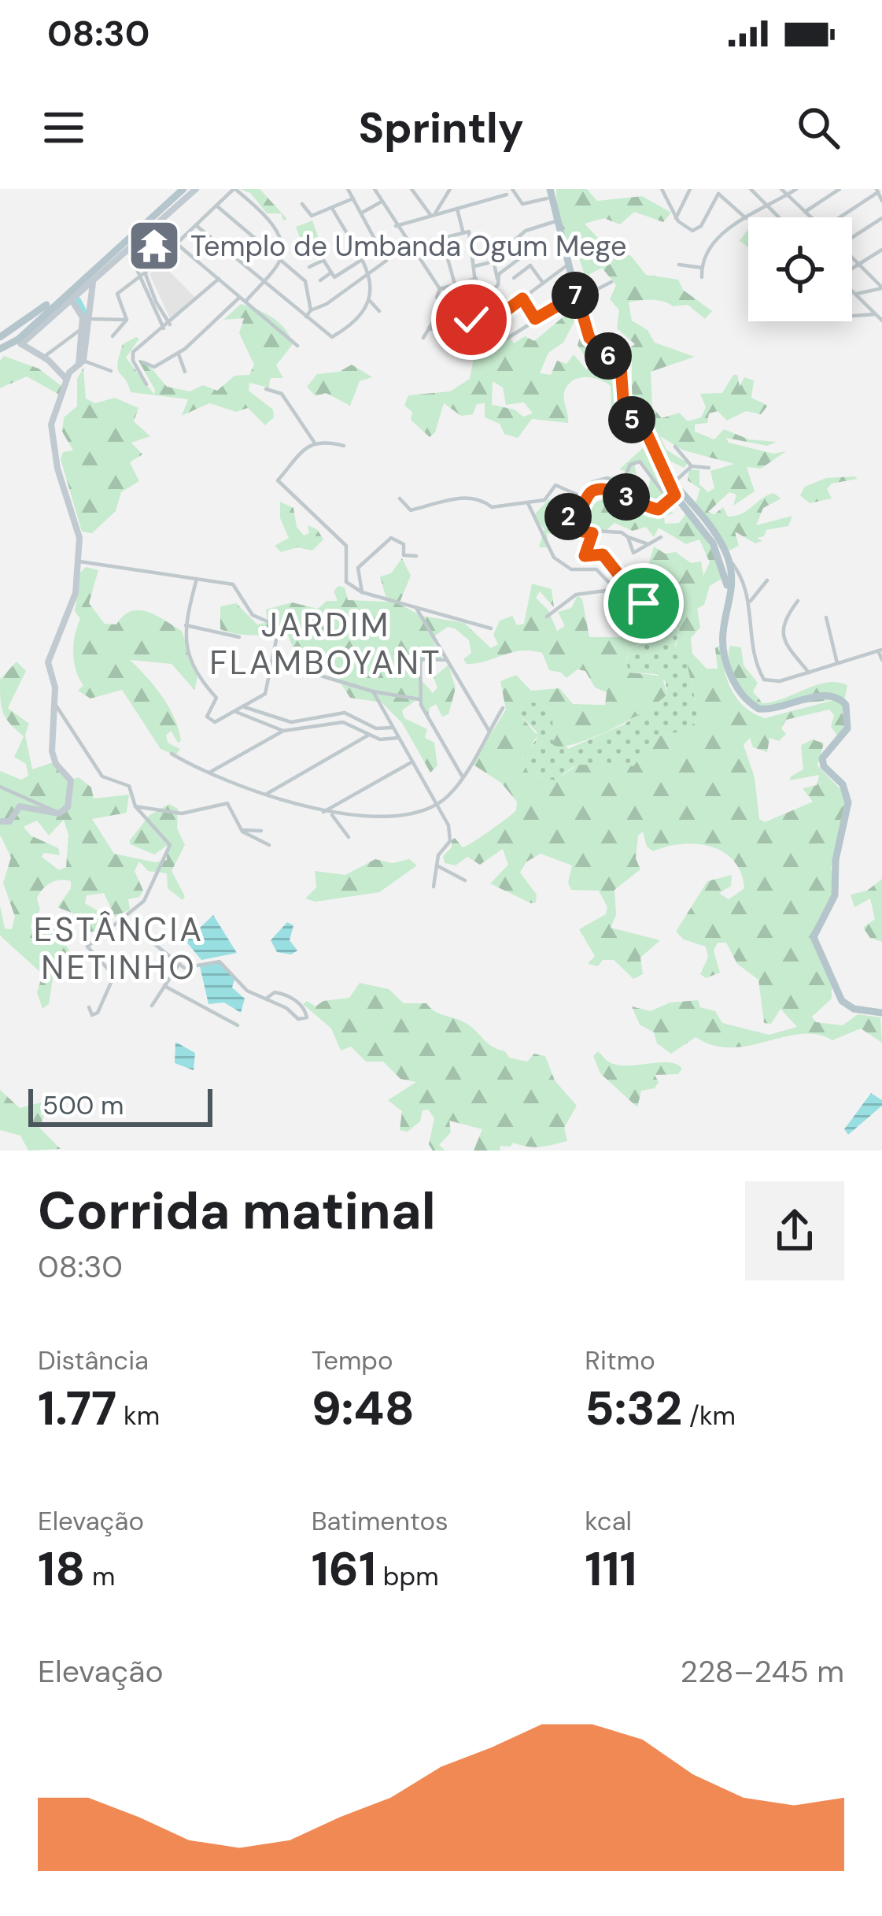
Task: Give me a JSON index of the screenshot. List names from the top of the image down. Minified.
{"districts":["JARDIM FLAMBOYANT","ESTÂNCIA NETINHO"],"places":{"temple":["Templo de Umbanda Ogum Mege"]},"scale_bar":"500 m","page":{"status":"08:30","header":"Sprintly","pins":["7","6","5","3","2"],"scale":"500 m","heading":["Corrida matinal","08:30"],"stats":[["Distância","1.77 km"],["Tempo","9:48"],["Ritmo","5:32 /km"],["Elevação","18 m"],["Batimentos","161 bpm"],["kcal","111"]],"chart":["Elevação","228–245 m"]}}
